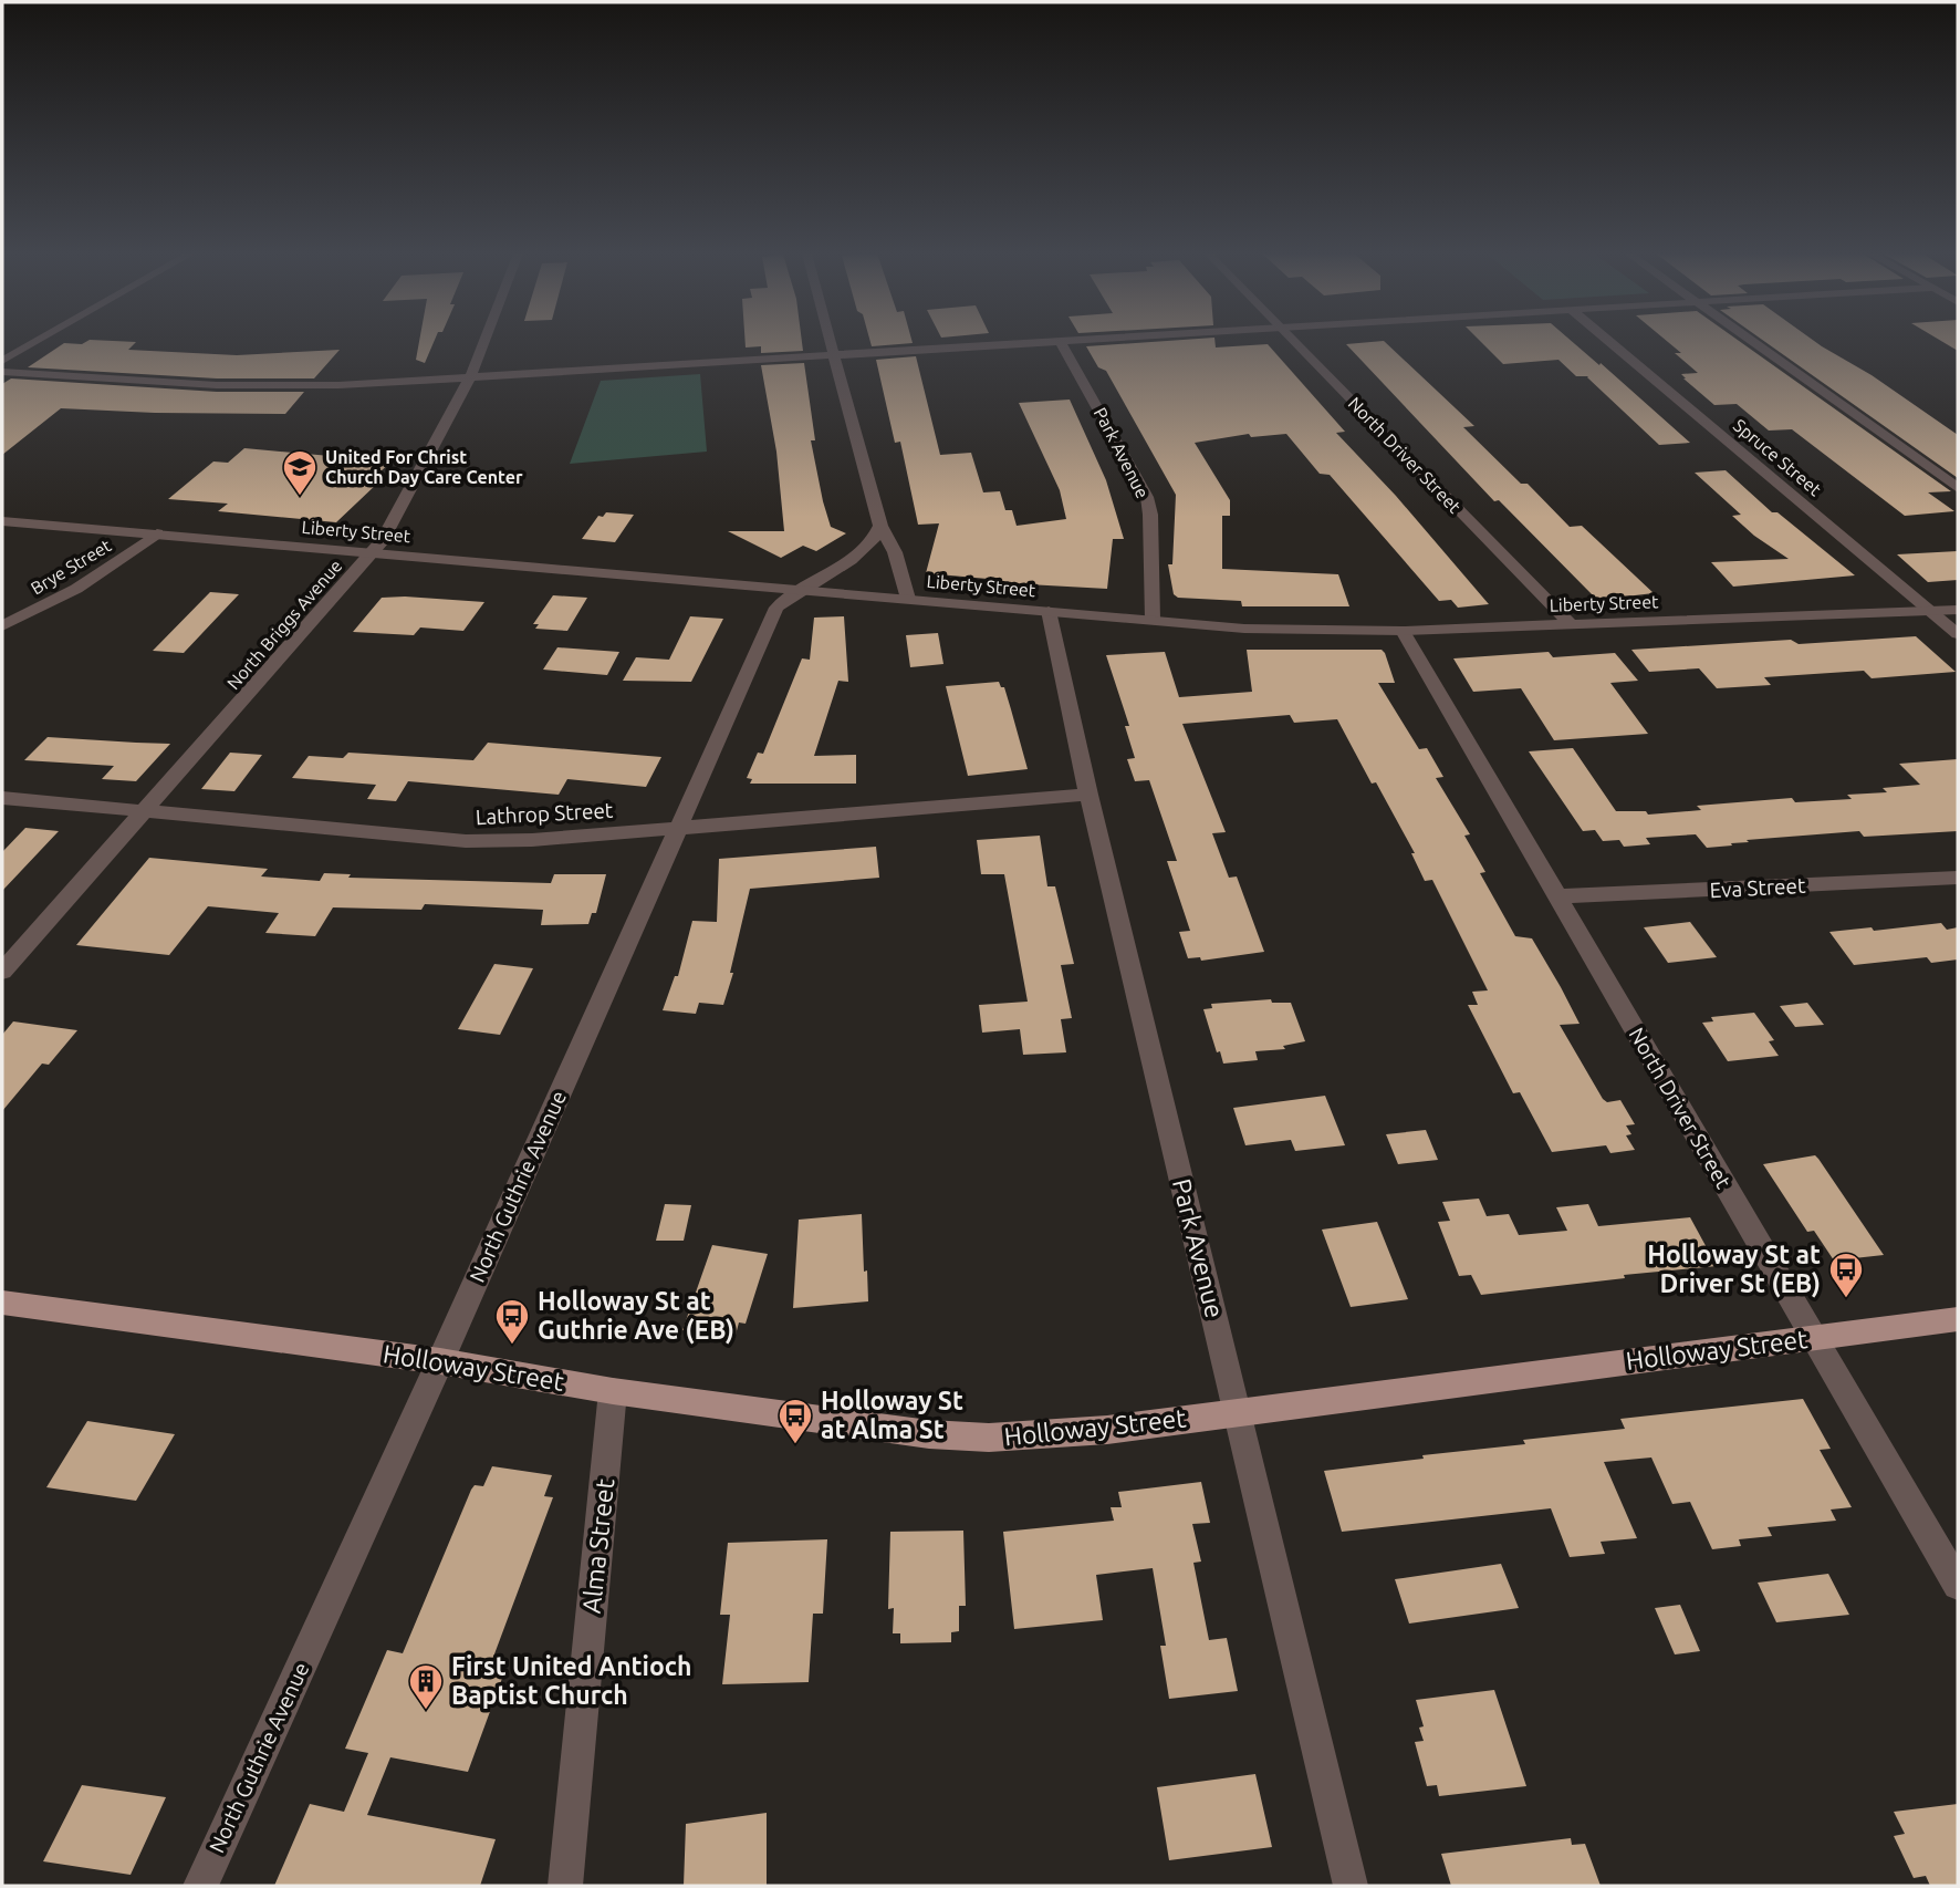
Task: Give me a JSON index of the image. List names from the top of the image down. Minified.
{"streets":{"main road":["Holloway Street"],"street":["Park Avenue","North Driver Street","Spruce Street","Liberty Street","Brye Street","North Briggs Avenue","Lathrop Street","Eva Street","North Guthrie Avenue","Alma Street"]},"crossings":[["Park Avenue","Liberty Street"],["Park Avenue","Lathrop Street"],["Park Avenue","Holloway Street"],["North Driver Street","Liberty Street"],["North Driver Street","Eva Street"],["North Driver Street","Holloway Street"],["Spruce Street","Liberty Street"],["Liberty Street","Brye Street"],["Liberty Street","North Briggs Avenue"],["Liberty Street","North Guthrie Avenue"],["North Briggs Avenue","Lathrop Street"],["Lathrop Street","North Guthrie Avenue"],["North Guthrie Avenue","Holloway Street"],["Holloway Street","Alma Street"]],"places":{"school or university":["United For Christ Church Day Care Center"],"bus stop":["Holloway St at Driver St (EB)","Holloway St at Guthrie Ave (EB)","Holloway St at Alma St"],"building":["First United Antioch Baptist Church"]}}
